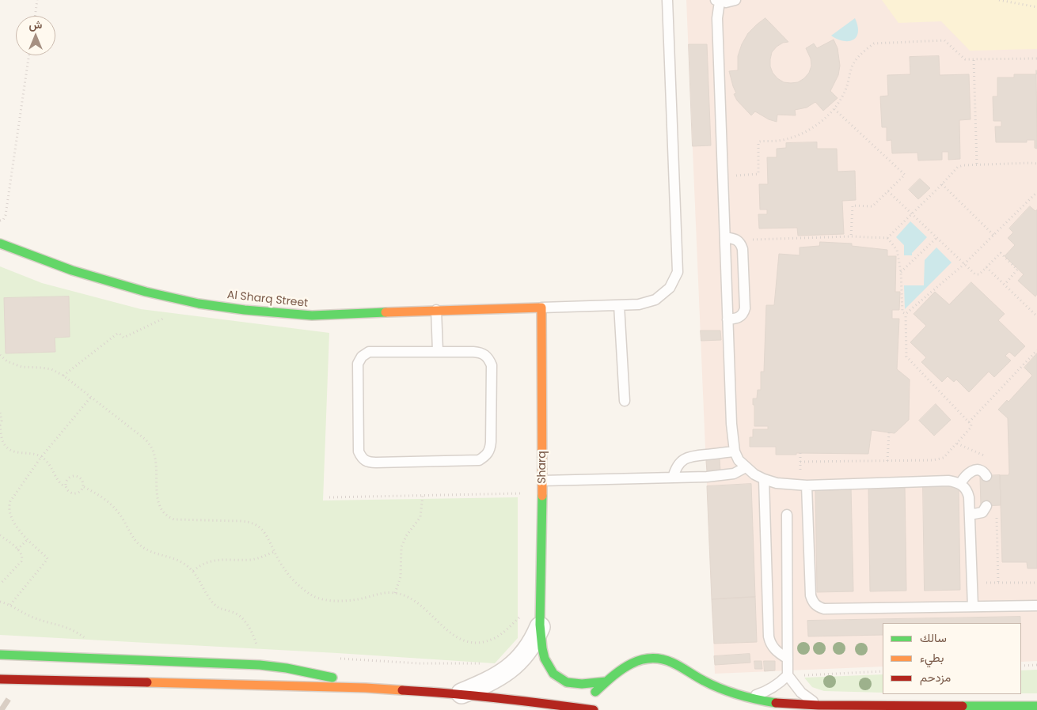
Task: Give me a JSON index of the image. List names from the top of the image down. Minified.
{"streets":{"main road":["Al Sharq Street","Sharq"]},"crossings":[["Al Sharq Street","Sharq"]],"legend":["سالك","بطيء","مزدحم"],"north":"top"}
